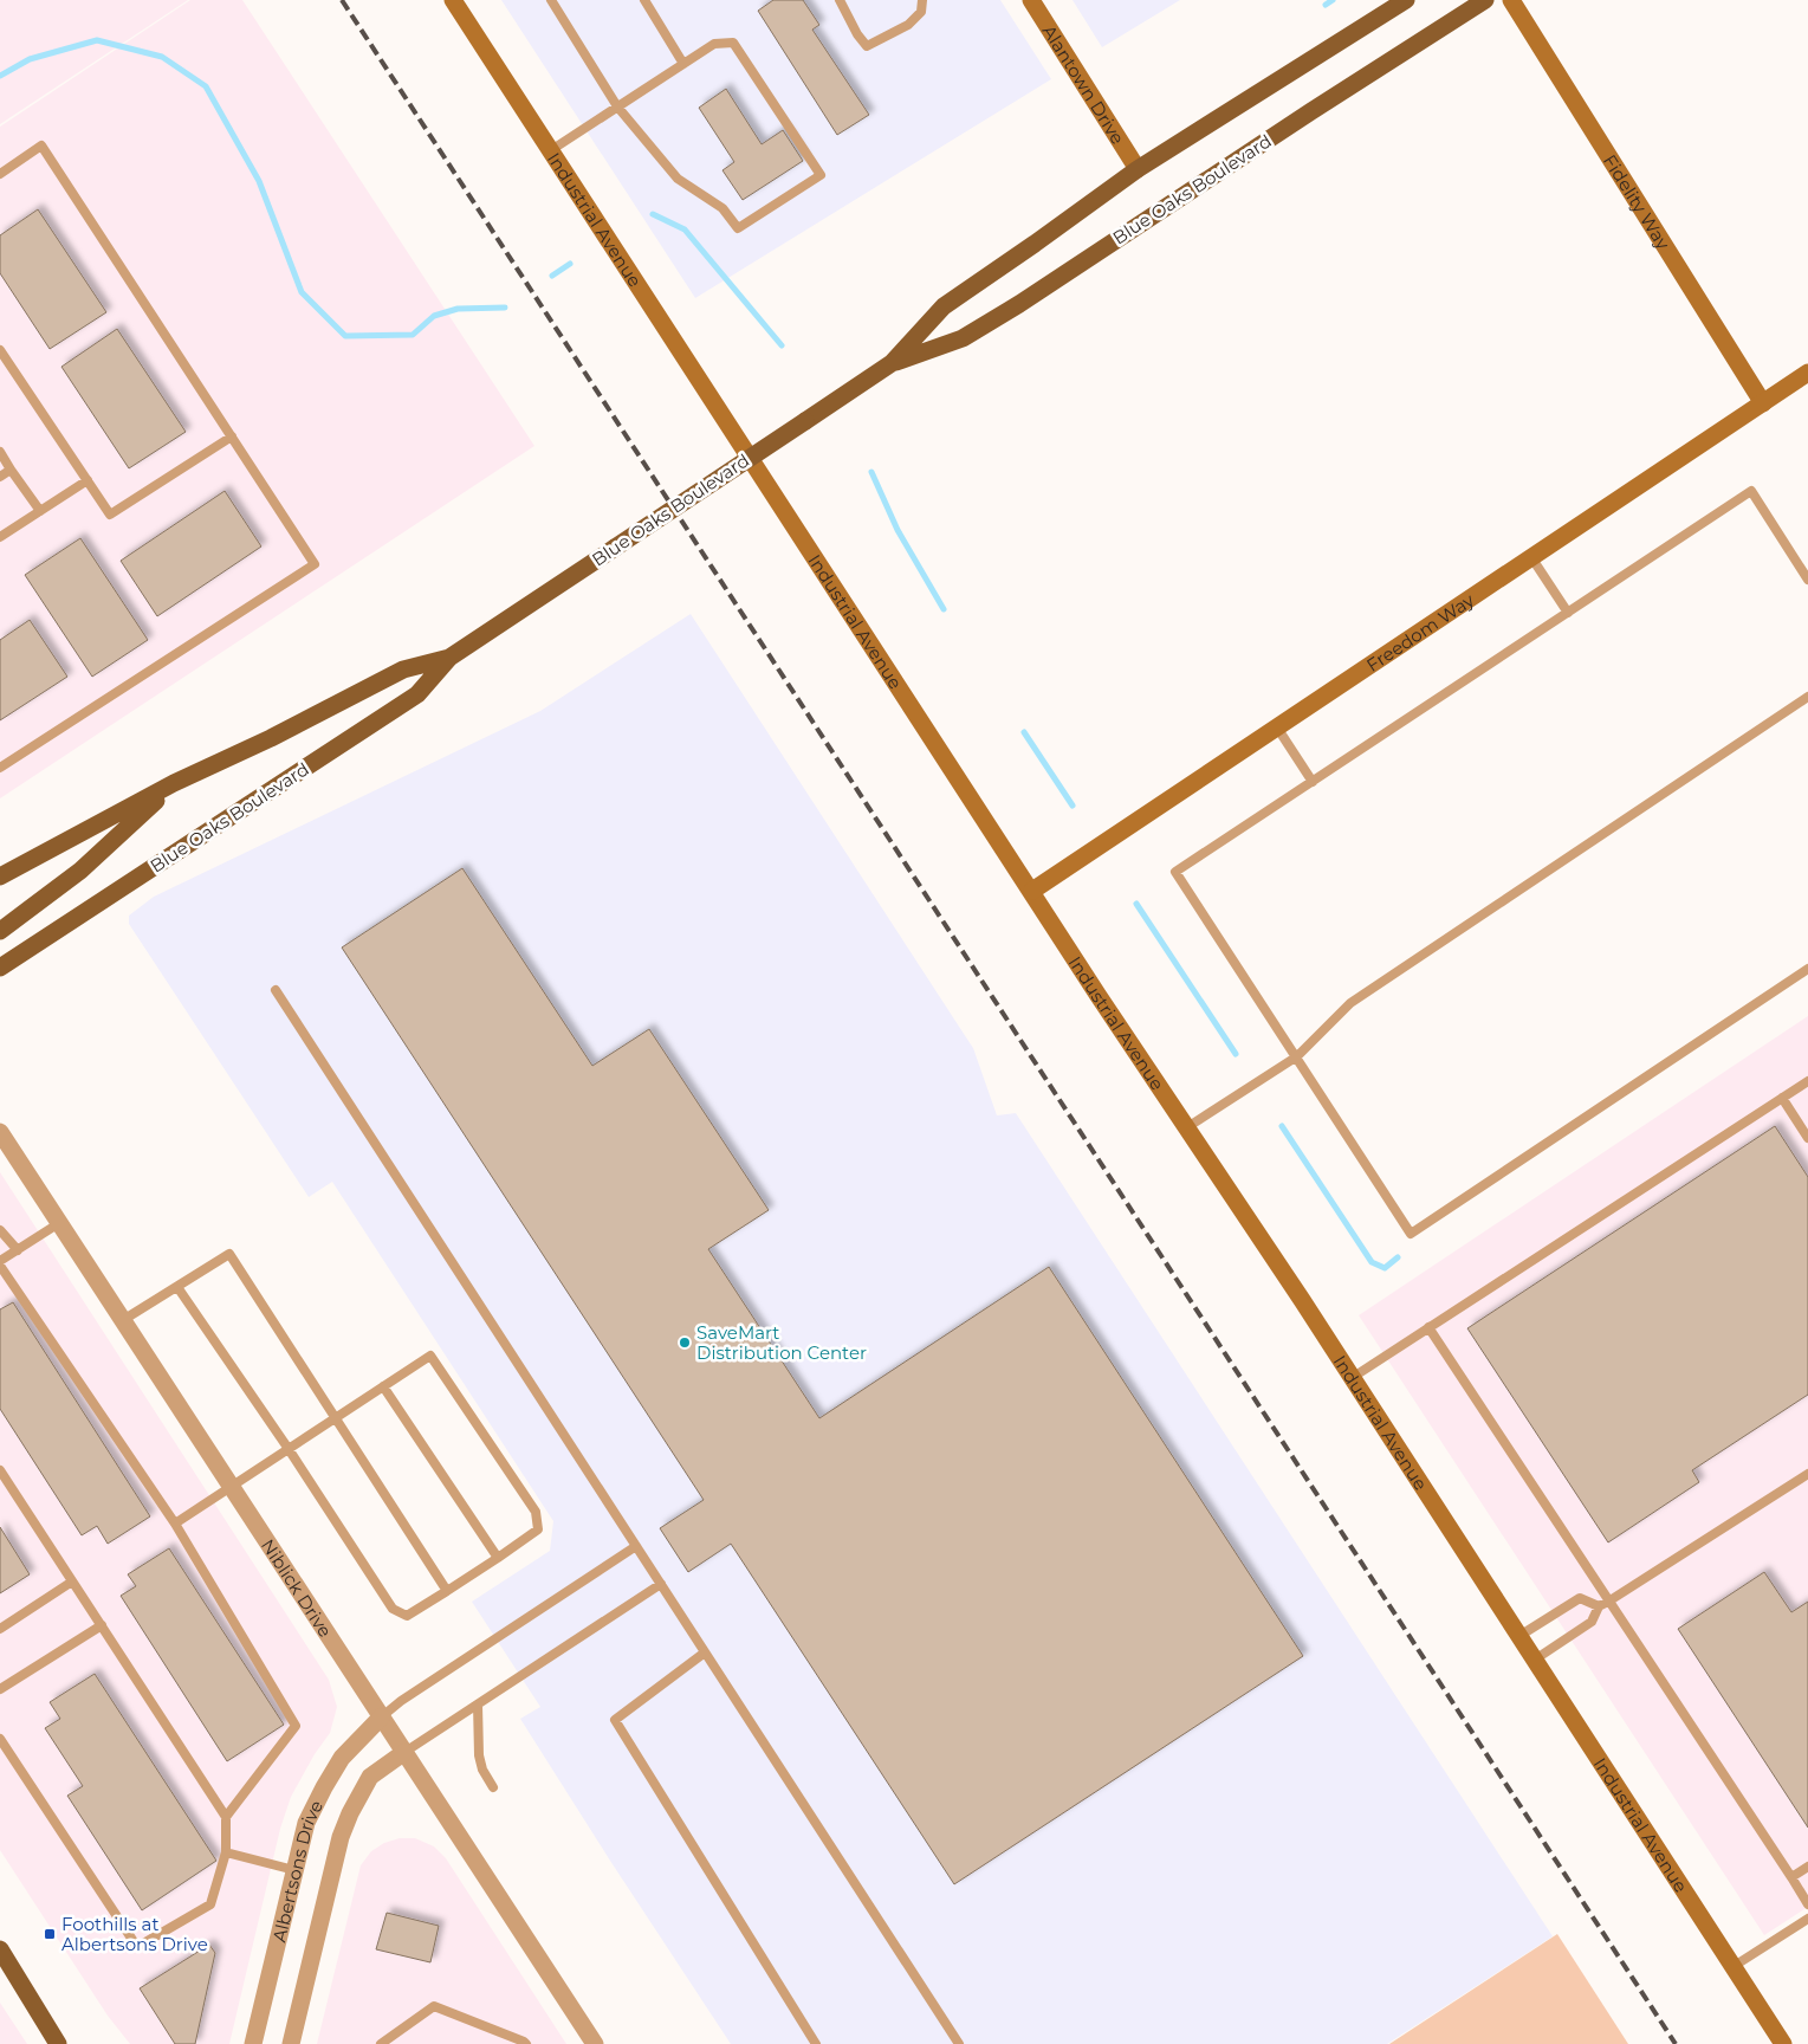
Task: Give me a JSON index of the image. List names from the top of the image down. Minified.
{"streets":{"main road":["Blue Oaks Boulevard"],"street":["Alantown Drive","Fidelity Way","Industrial Avenue","Freedom Way","Niblick Drive","Albertsons Drive"]},"crossings":[["Alantown Drive","Blue Oaks Boulevard"],["Fidelity Way","Freedom Way"],["Industrial Avenue","Freedom Way"],["Niblick Drive","Albertsons Drive"]],"places":{"other":["SaveMart Distribution Center"],"transit":["Foothills at Albertsons Drive"]}}
